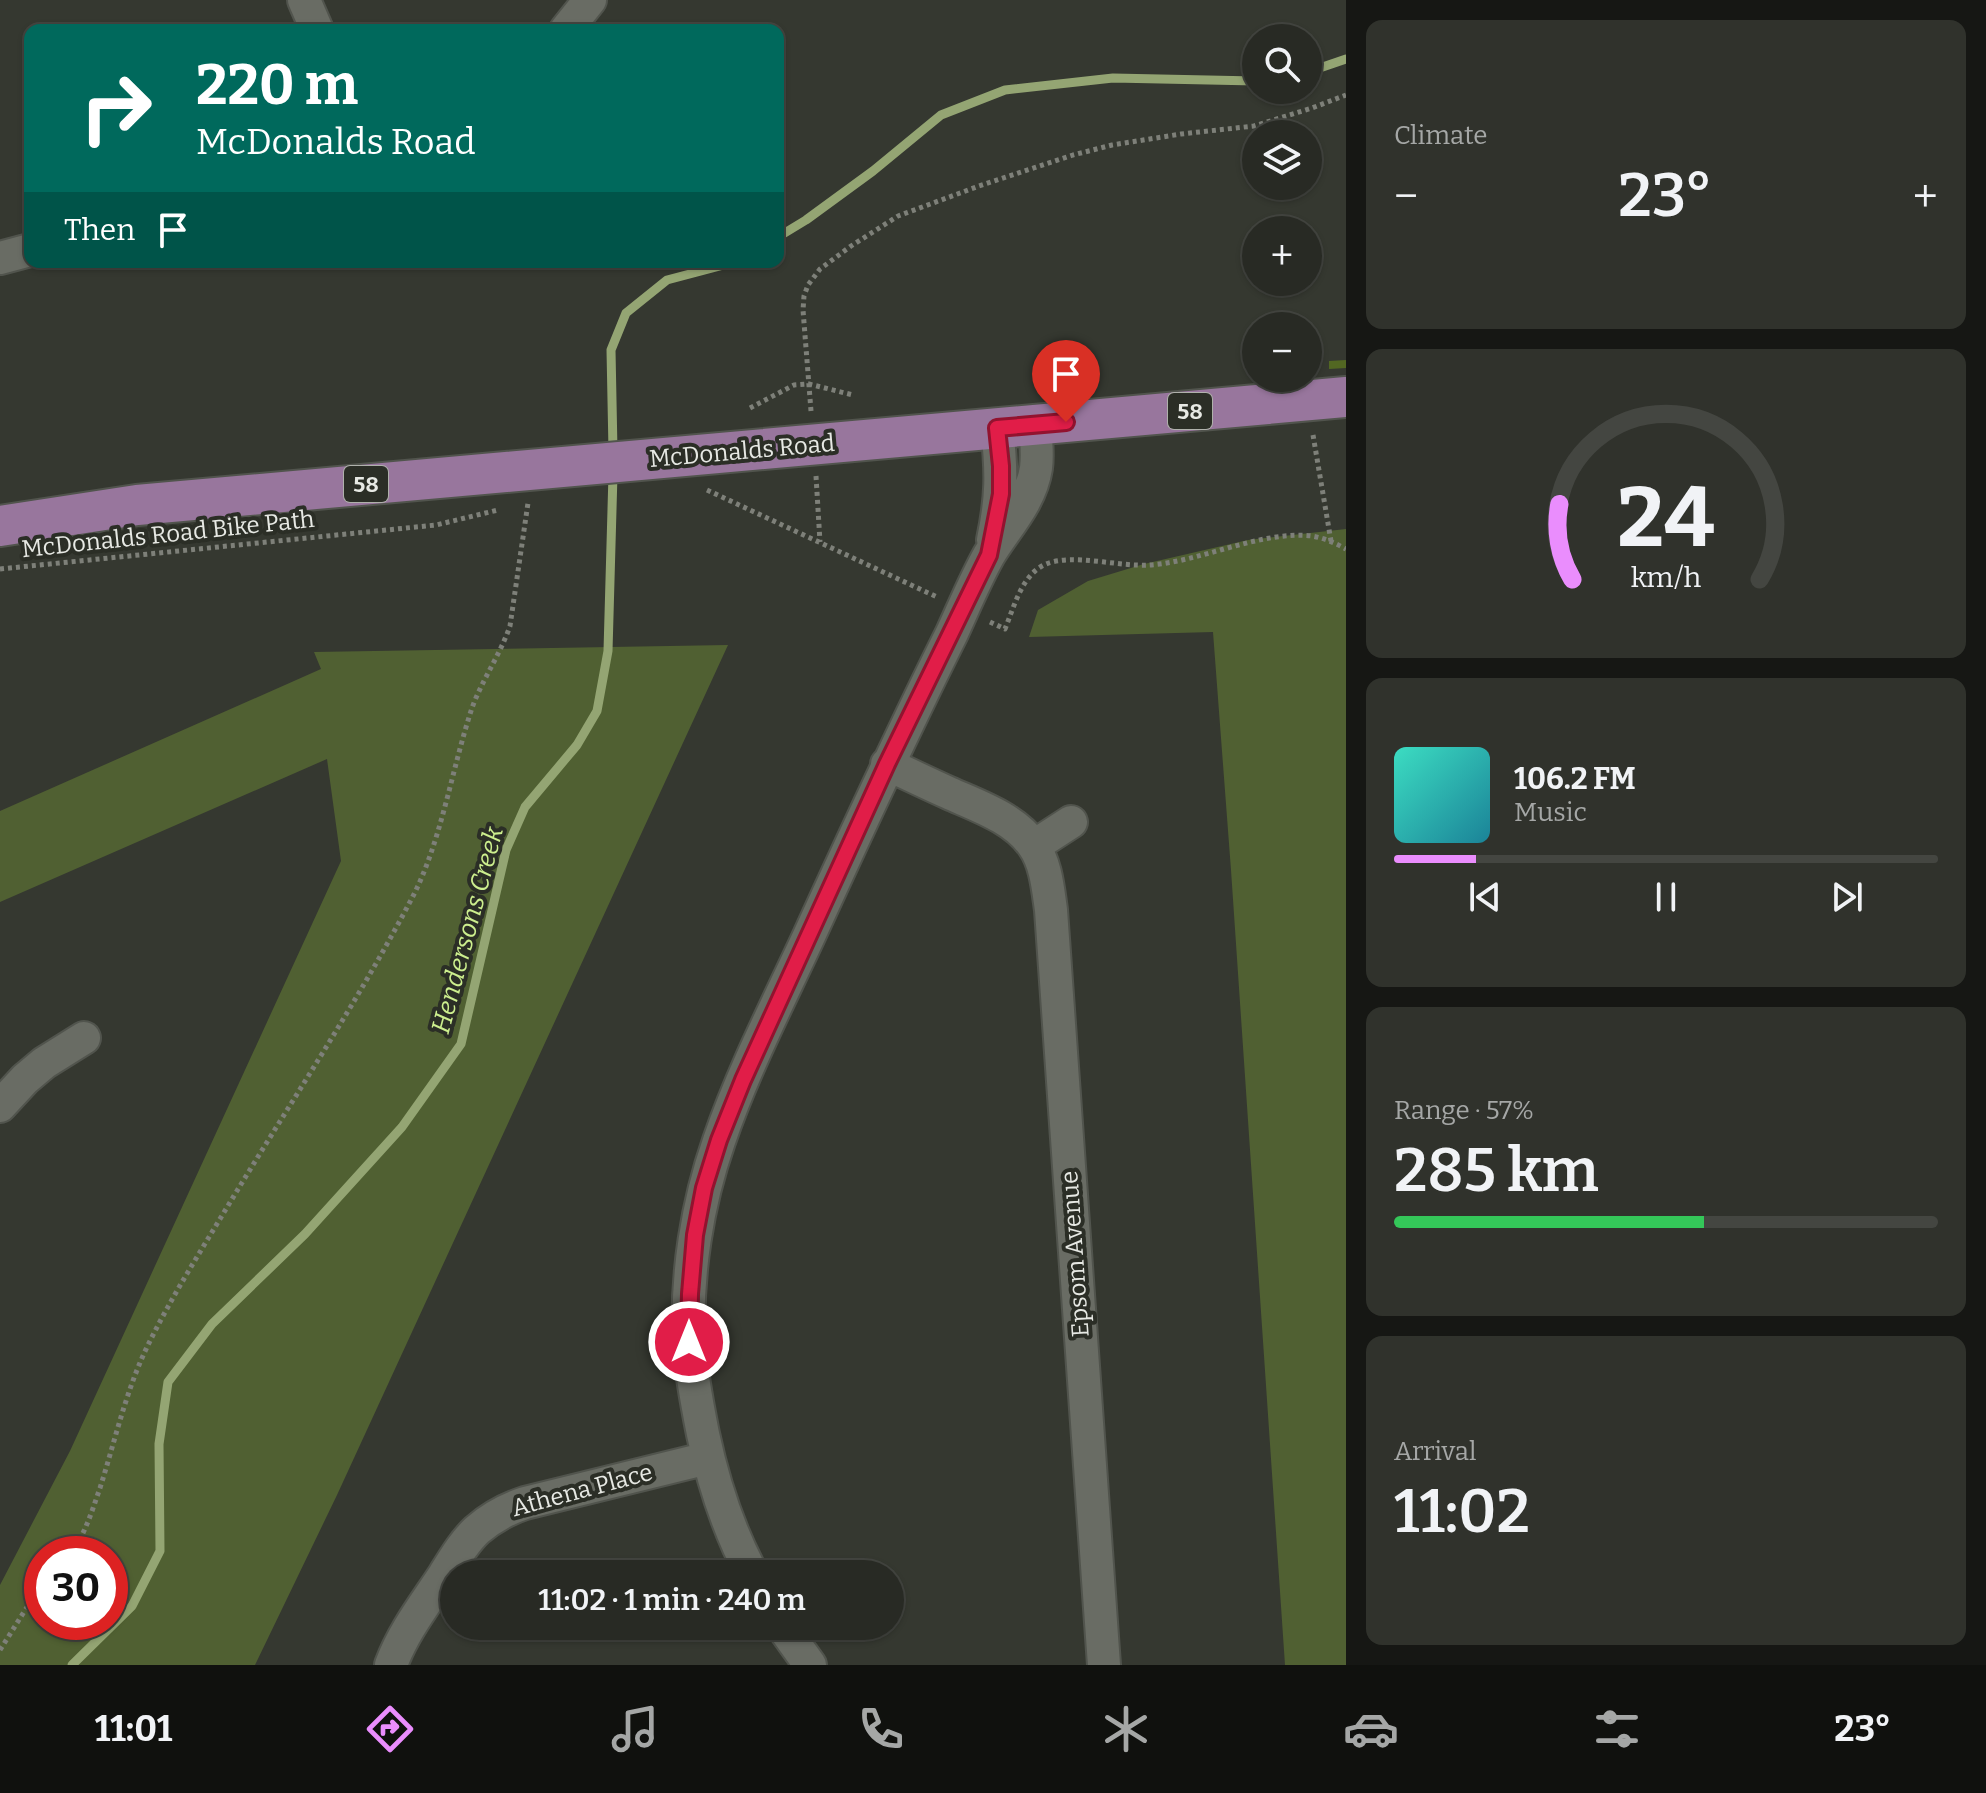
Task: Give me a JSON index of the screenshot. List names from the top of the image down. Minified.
{"streets":{"main road":["58","McDonalds Road"],"street":["Epsom Avenue","Athena Place"],"path":["McDonalds Road Bike Path"]},"water":["Hendersons Creek"],"page":{"tile":["Climate",["Range · 57%","285 km"],["Arrival","11:02"]],"map_buttons":["+","−"],"turn":["220 m","McDonalds Road"],"heat":["−","23°","+"],"then":"Then","song":["106.2 FM","Music"],"limit":"30","trip":"11:02 · 1 min · 240 m","tabs":["11:01","23°"],"gauge":["24","km/h"]}}
